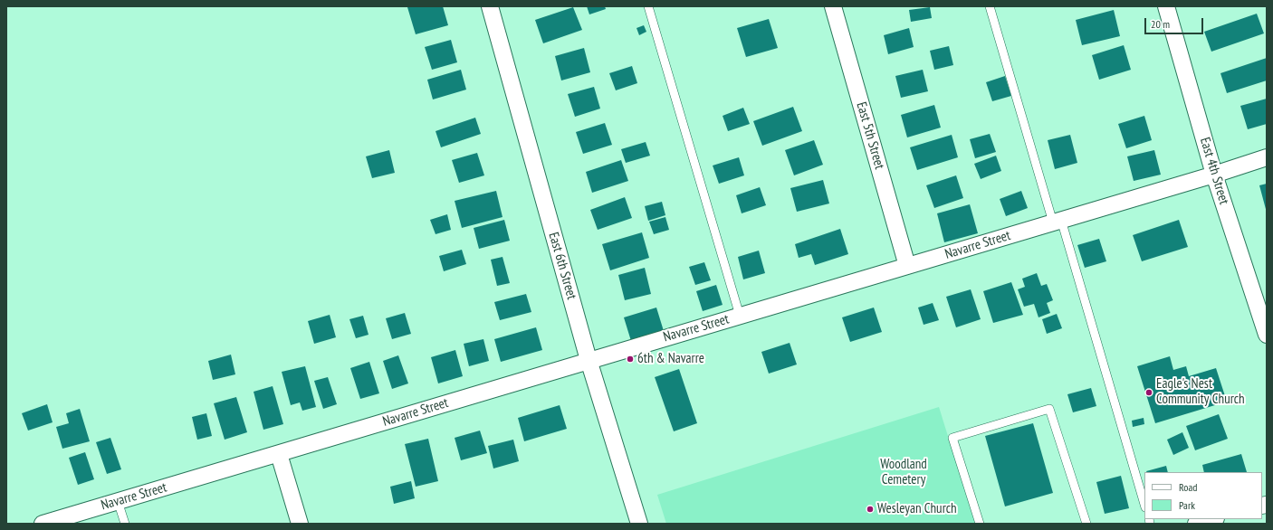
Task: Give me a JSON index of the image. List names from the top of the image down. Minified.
{"streets":{"street":["East 5th Street","East 4th Street","Navarre Street","East 6th Street"]},"crossings":[["East 5th Street","Navarre Street"],["East 4th Street","Navarre Street"],["Navarre Street","East 6th Street"]],"parks":["Woodland Cemetery"],"places":["6th & Navarre","Eagle's Nest Community Church","Wesleyan Church"],"legend":["Road","Park"],"scale_bar":"20 m"}
